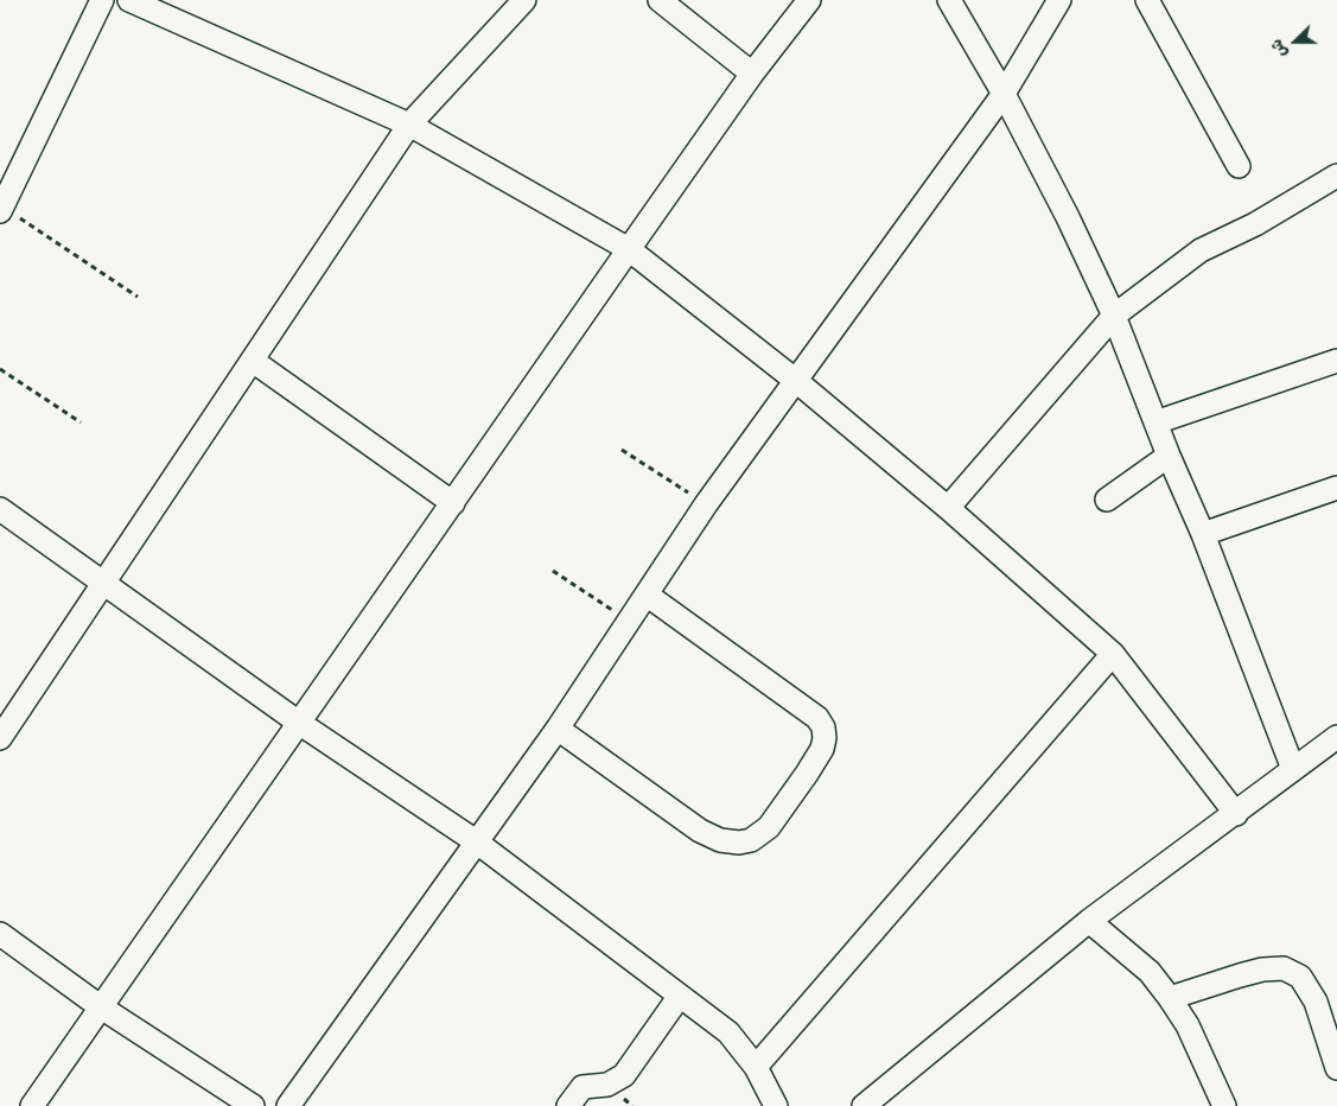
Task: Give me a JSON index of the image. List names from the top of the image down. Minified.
{"north":"left"}
